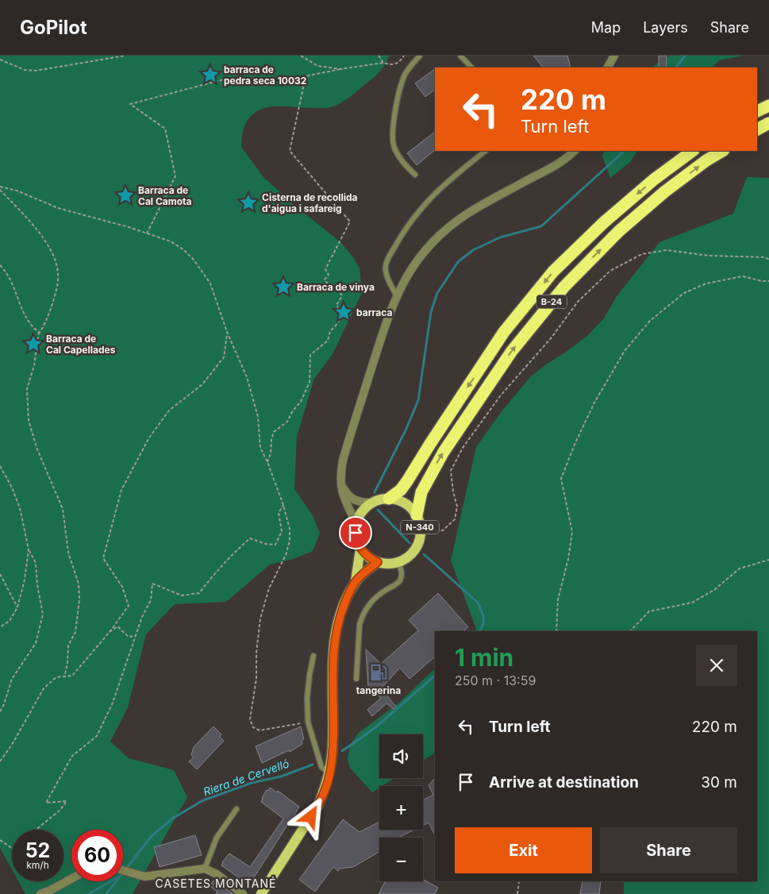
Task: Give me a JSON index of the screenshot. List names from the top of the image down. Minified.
{"streets":{"highway":["B-24"],"main road":["N-340"]},"crossings":[["B-24","N-340"]],"districts":["CASETES MONTANÉ"],"water":["Riera de Cervelló"],"places":{"place":["barraca de pedra seca 10032","Barraca de Cal Camota","Cisterna de recollida d'aigua i safareig","Barraca de vinya","barraca","Barraca de Cal Capellades"],"fuel station":["tangerina"]},"page":{"header":"GoPilot","nav":["Map","Layers","Share"],"turn":["220 m","Turn left"],"heading":["1 min","250 m · 13:59"],"list":[{"name":"Turn left","value":"220 m"},{"name":"Arrive at destination","value":"30 m"}],"map_buttons":["+","−"],"buttons":["Exit","Share"],"speed":"52 km/h","limit":"60"}}
